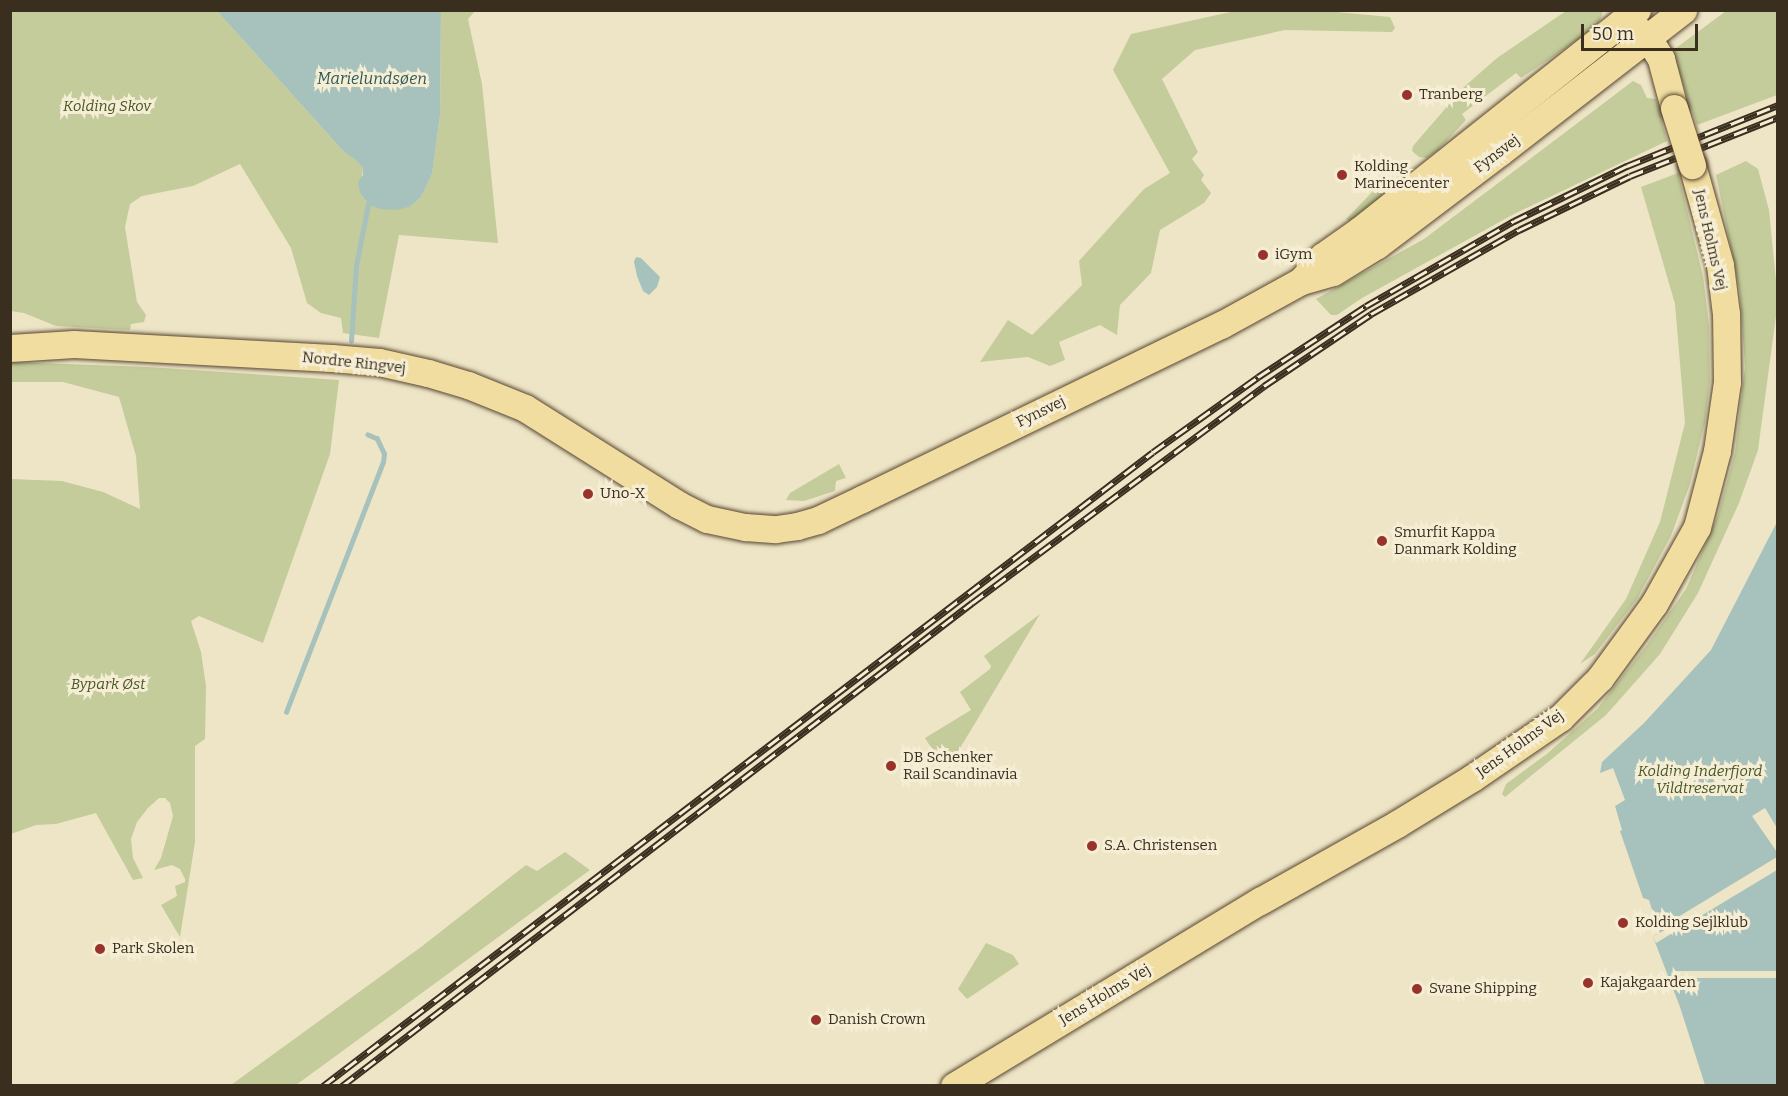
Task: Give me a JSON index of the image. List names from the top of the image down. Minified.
{"streets":{"main road":["Fynsvej","Jens Holms Vej","Nordre Ringvej"]},"crossings":[["Fynsvej","Jens Holms Vej"],["Fynsvej","Nordre Ringvej"]],"water":["Marielundsøen"],"parks":["Kolding Skov","Bypark Øst","Kolding Inderfjord Vildtreservat"],"places":["Tranberg","Kolding Marinecenter","iGym","Uno-X","Smurfit Kappa Danmark Kolding","DB Schenker Rail Scandinavia","S.A. Christensen","Kolding Sejlklub","Park Skolen","Kajakgaarden","Svane Shipping","Danish Crown"],"scale_bar":"50 m"}
